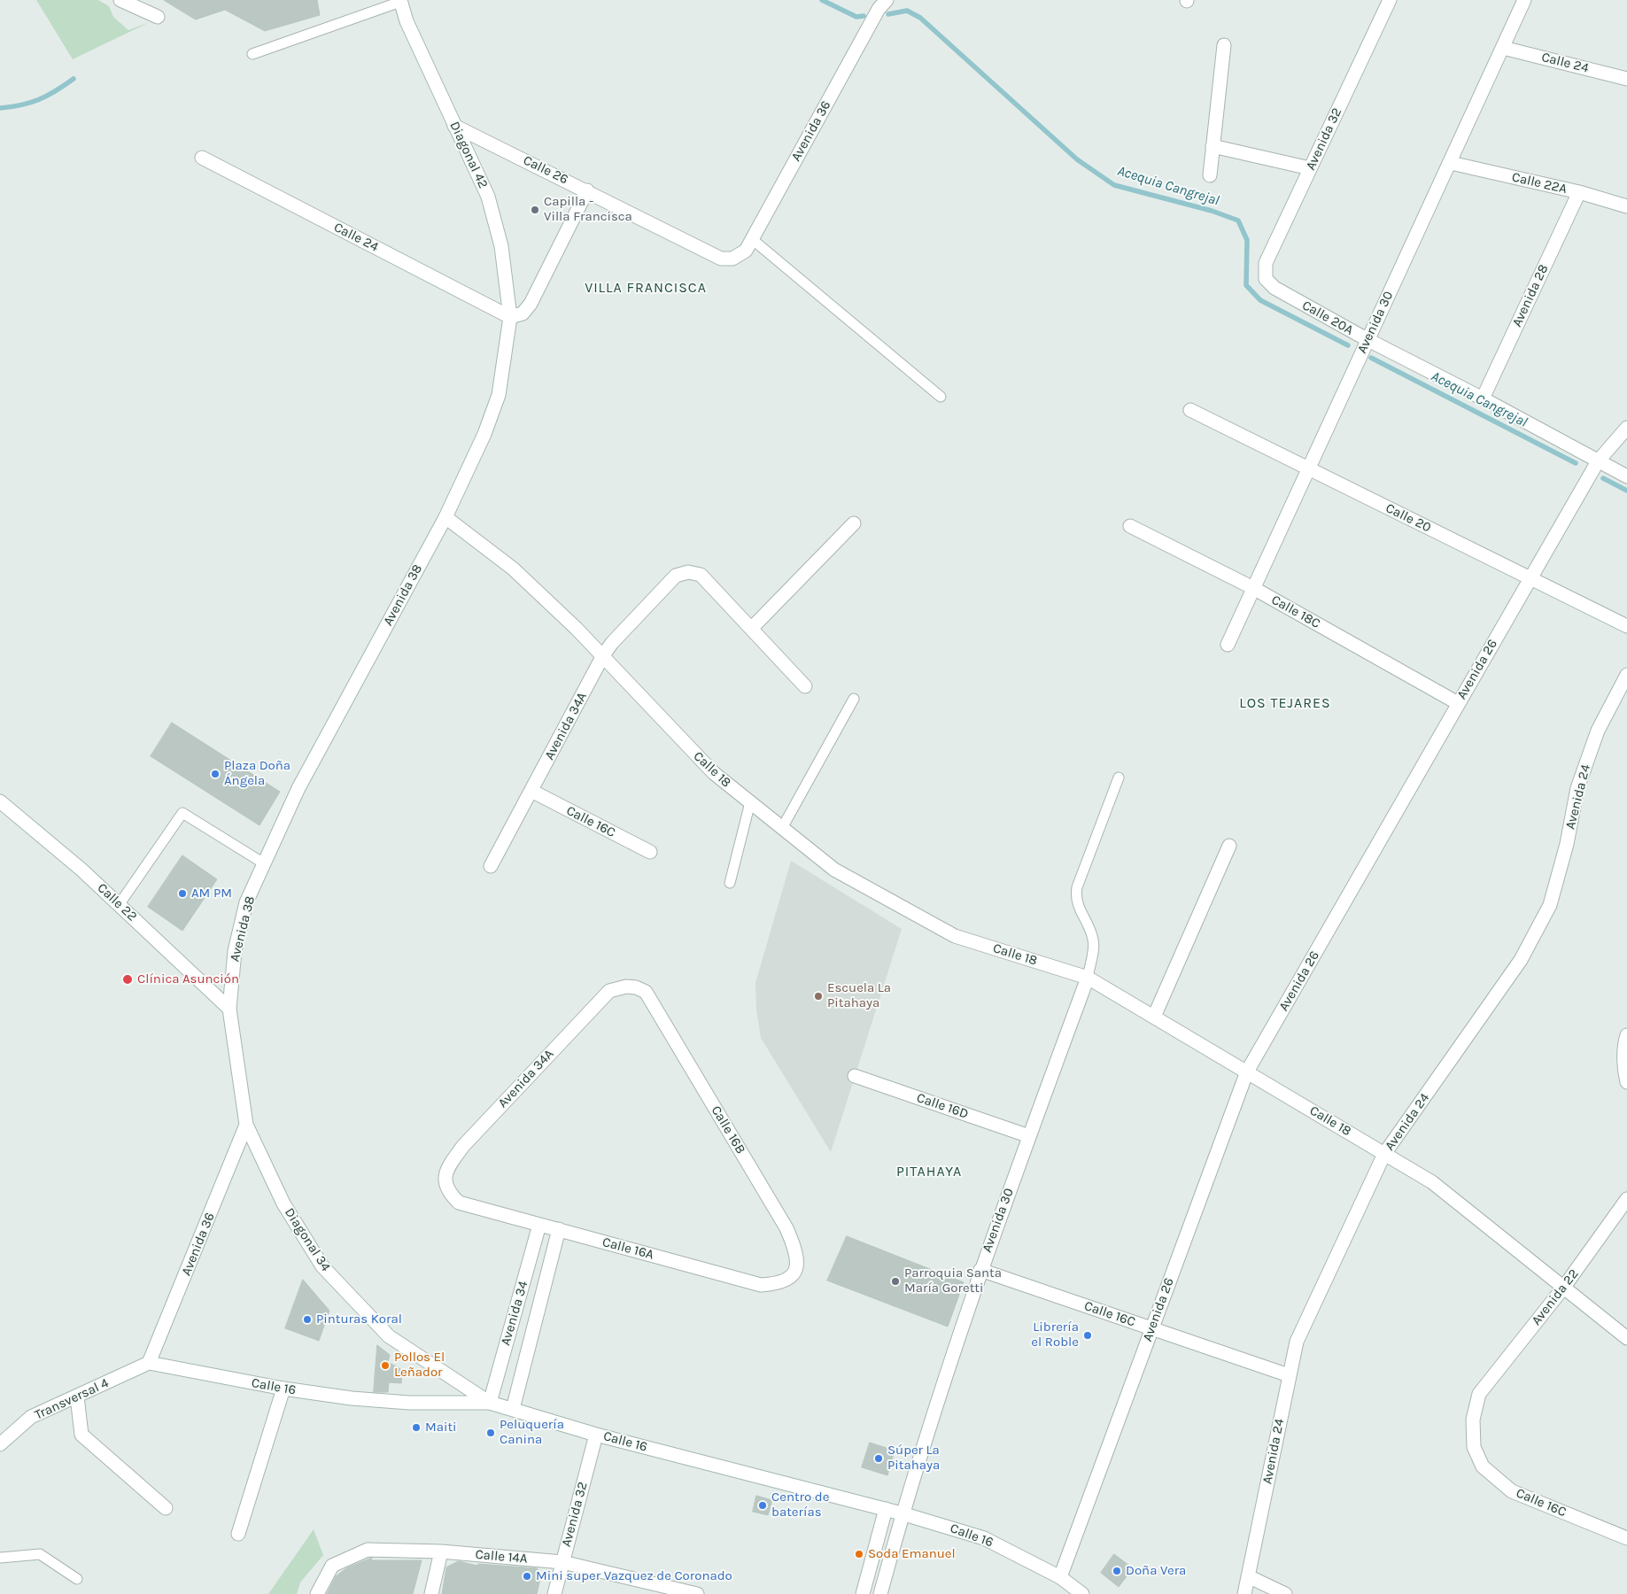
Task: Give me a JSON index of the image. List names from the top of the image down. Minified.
{"streets":{"street":["Calle 24","Avenida 36","Avenida 32","Diagonal 42","Calle 26","Calle 22A","Avenida 28","Calle 20A","Avenida 30","Calle 20","Avenida 38","Calle 18C","Avenida 26","Avenida 34A","Calle 18","Avenida 24","Calle 16C","Calle 22","Calle 16D","Calle 16B","Diagonal 34","Calle 16A","Avenida 22","Avenida 34","Calle 16","Transversal 4","Calle 14A"]},"crossings":[["Calle 24","Diagonal 42"],["Calle 24","Avenida 30"],["Calle 24","Avenida 38"],["Avenida 36","Calle 26"],["Avenida 36","Diagonal 34"],["Avenida 36","Calle 16"],["Avenida 36","Transversal 4"],["Avenida 32","Calle 20A"],["Avenida 32","Calle 16"],["Avenida 32","Calle 14A"],["Diagonal 42","Calle 26"],["Diagonal 42","Avenida 38"],["Calle 22A","Avenida 28"],["Calle 22A","Avenida 30"],["Avenida 28","Calle 20A"],["Calle 20A","Avenida 30"],["Calle 20A","Avenida 26"],["Avenida 30","Calle 20"],["Avenida 30","Calle 18C"],["Avenida 30","Calle 18"],["Avenida 30","Calle 16C"],["Avenida 30","Calle 16D"],["Avenida 30","Calle 16"],["Calle 20","Avenida 26"],["Avenida 38","Calle 18"],["Avenida 38","Calle 22"],["Avenida 38","Diagonal 34"],["Calle 18C","Avenida 26"],["Avenida 26","Calle 18"],["Avenida 26","Calle 16C"],["Avenida 26","Calle 16"],["Avenida 34A","Calle 18"],["Avenida 34A","Calle 16C"],["Avenida 34A","Calle 16B"],["Avenida 34A","Calle 16A"],["Calle 18","Avenida 24"],["Calle 18","Avenida 22"],["Avenida 24","Calle 16C"],["Calle 16C","Avenida 22"],["Calle 22","Diagonal 34"],["Calle 16B","Calle 16A"],["Diagonal 34","Avenida 34"],["Diagonal 34","Calle 16"],["Calle 16A","Avenida 34"],["Avenida 34","Calle 16"],["Calle 16","Transversal 4"]],"districts":["VILLA FRANCISCA","LOS TEJARES","PITAHAYA"],"water":["Acequia Cangrejal"],"places":["Capilla - Villa Francisca","Plaza Doña Ángela","AM PM","Clínica Asunción","Escuela La Pitahaya","Parroquia Santa María Goretti","Pinturas Koral","Librería el Roble","Pollos El Leñador","Maiti","Peluquería Canina","Súper La Pitahaya","Centro de baterías","Soda Emanuel","Doña Vera","Mini super Vazquez de Coronado"]}
